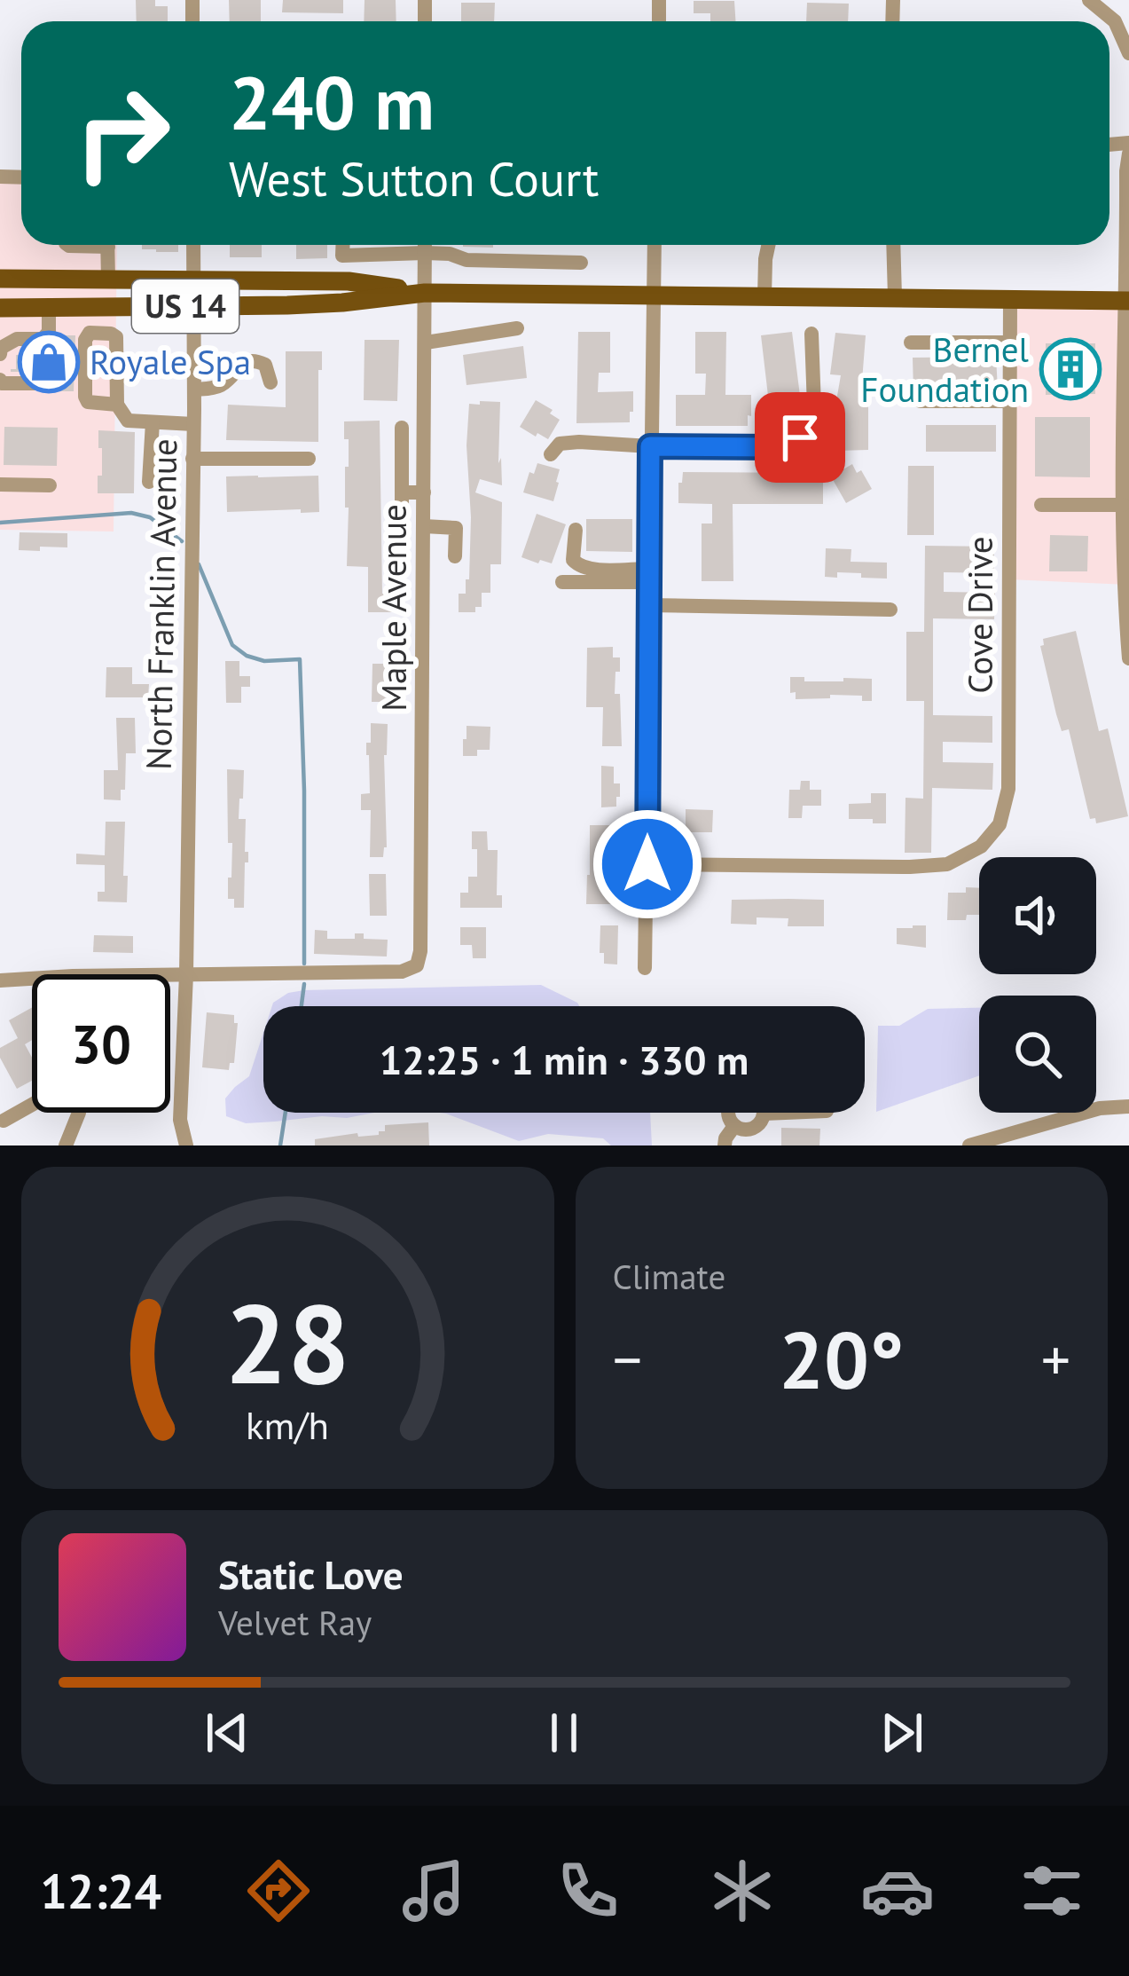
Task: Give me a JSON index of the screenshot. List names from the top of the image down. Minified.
{"streets":{"main road":["US 14"],"street":["North Franklin Avenue","Maple Avenue","Cove Drive"]},"crossings":[["US 14","North Franklin Avenue"],["US 14","Maple Avenue"],["US 14","Cove Drive"],["North Franklin Avenue","Maple Avenue"]],"places":{"shop":["Royale Spa"],"building":["Bernel Foundation"]},"page":{"turn":["240 m","West Sutton Court"],"limit":"30","trip":"12:25 · 1 min · 330 m","tile":"Climate","heat":["−","20°","+"],"song":["Static Love","Velvet Ray"],"tabs":"12:24","gauge":["28","km/h"]}}
